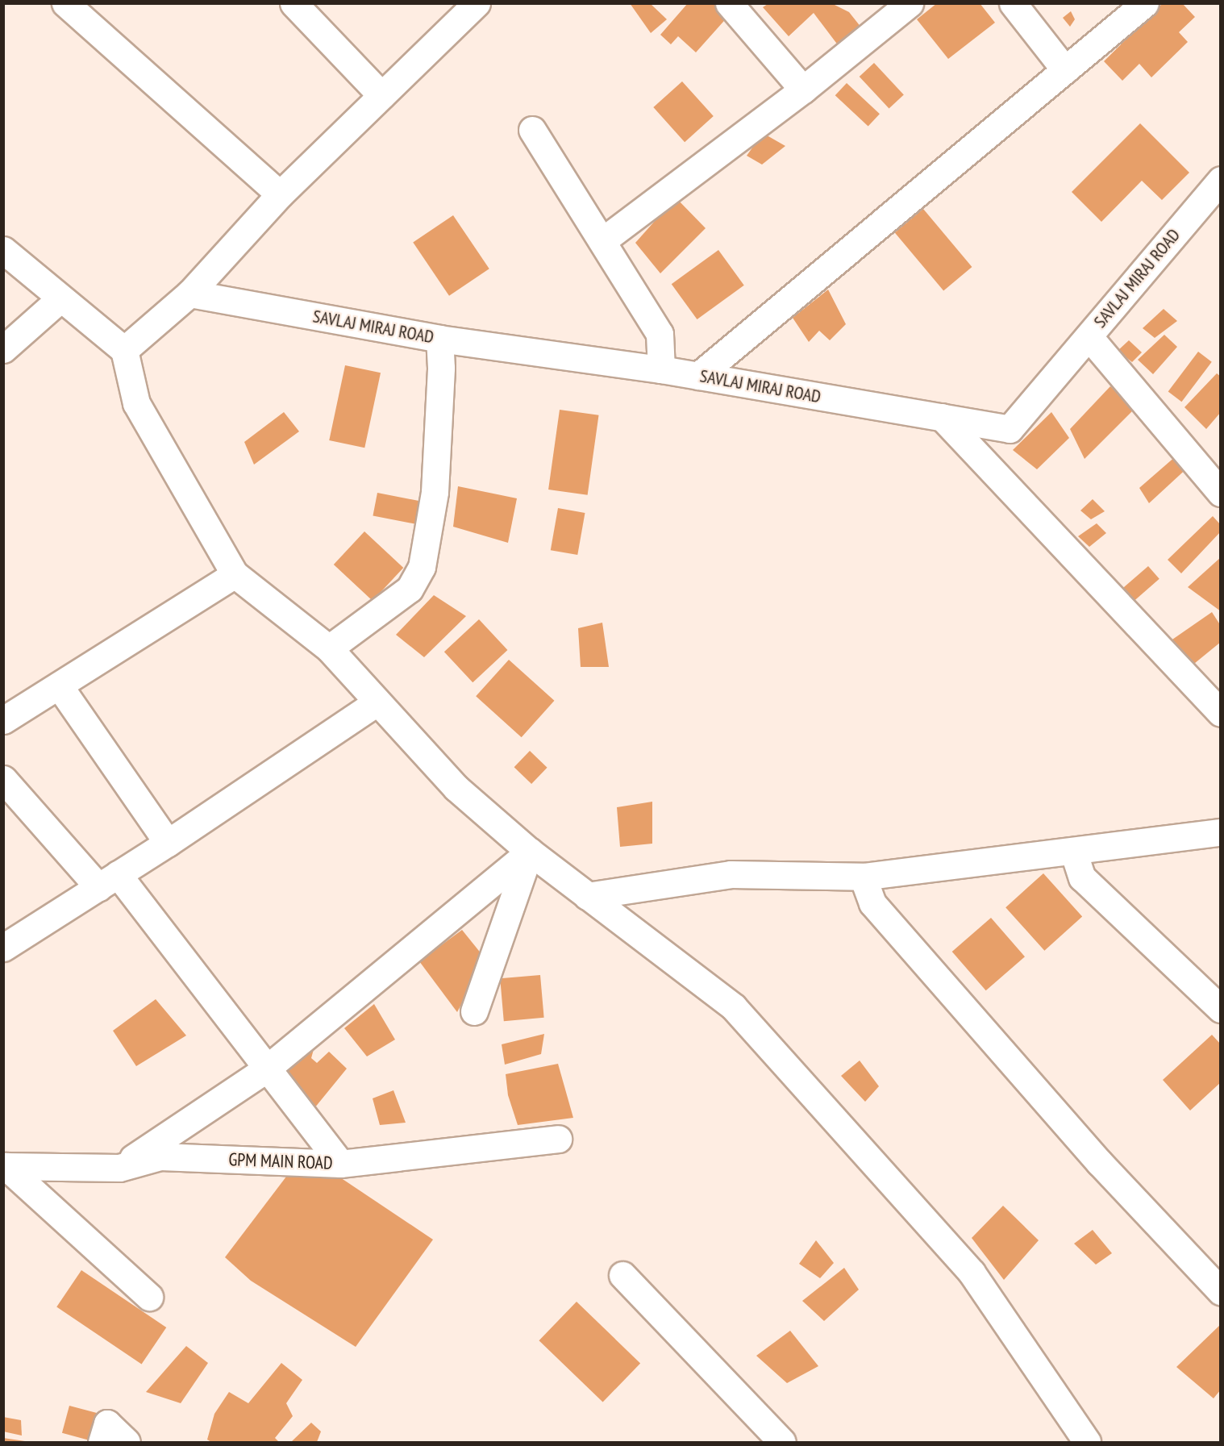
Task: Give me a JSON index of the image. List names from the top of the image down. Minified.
{"streets":{"street":["SAVLAJ MIRAJ ROAD","GPM MAIN ROAD"]}}
